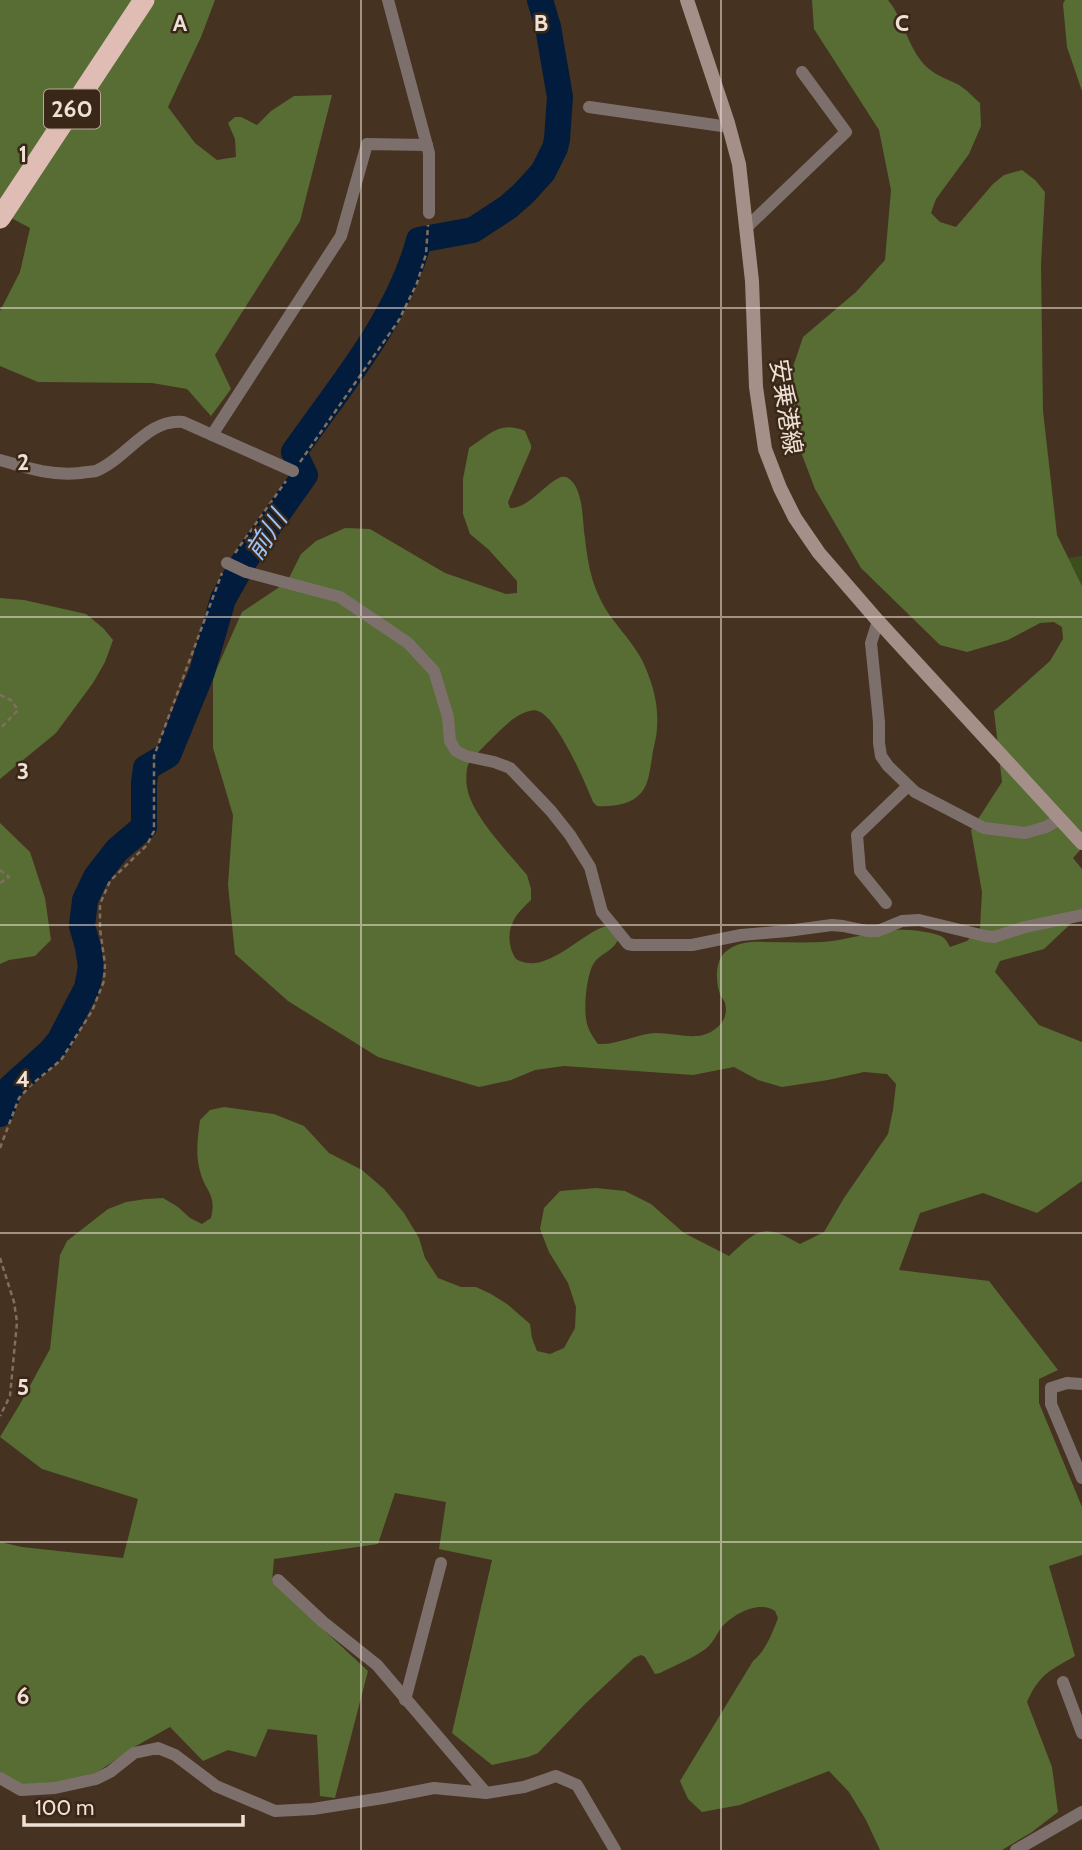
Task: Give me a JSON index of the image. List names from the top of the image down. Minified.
{"streets":{"highway":["260"],"main road":["安乗港線"]},"water":["前川"],"scale_bar":"100 m","grid":{"columns":["A","B","C"],"rows":["1","2","3","4","5","6"]}}
